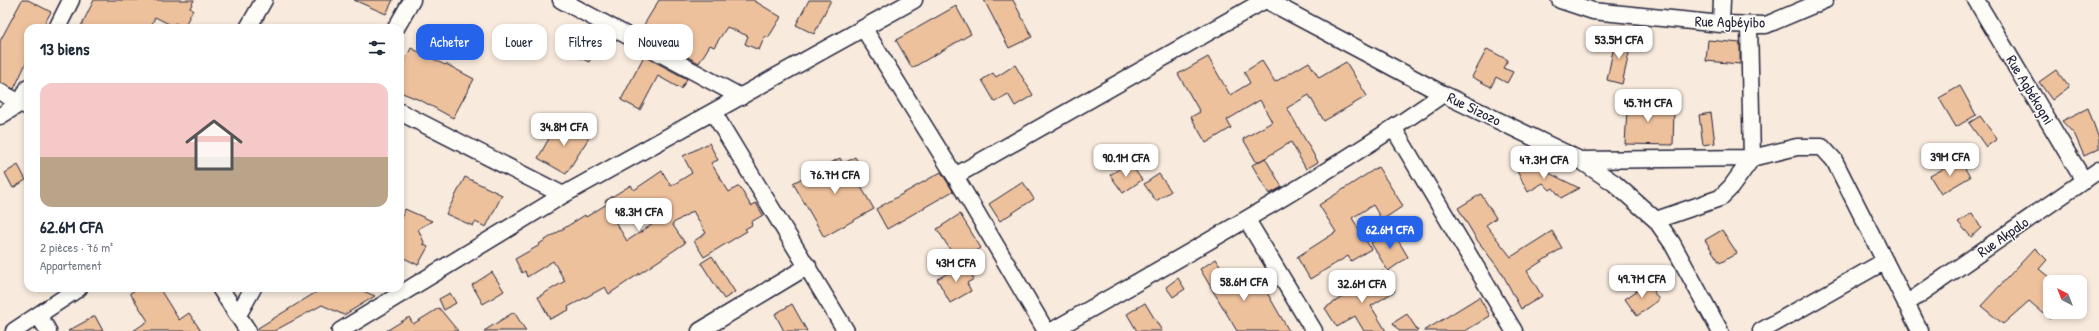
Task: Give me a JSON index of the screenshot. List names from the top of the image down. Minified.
{"streets":{"street":["Rue Agbéyibo","Rue Agbékogni","Rue Sizozo","Rue Akpalo"]},"crossings":[["Rue Agbékogni","Rue Akpalo"]],"north":"top left","page":{"chip":["Acheter","Louer","Filtres","Nouveau"],"heading":"13 biens","price":["53.5M CFA","45.7M CFA","34.8M CFA","39M CFA","90.1M CFA","47.3M CFA","76.7M CFA","48.3M CFA","62.6M CFA","43M CFA","49.7M CFA","58.6M CFA","32.6M CFA"],"list":[{"name":"62.6M CFA","note":"2 pièces · 76 m² · Appartement"}]}}
